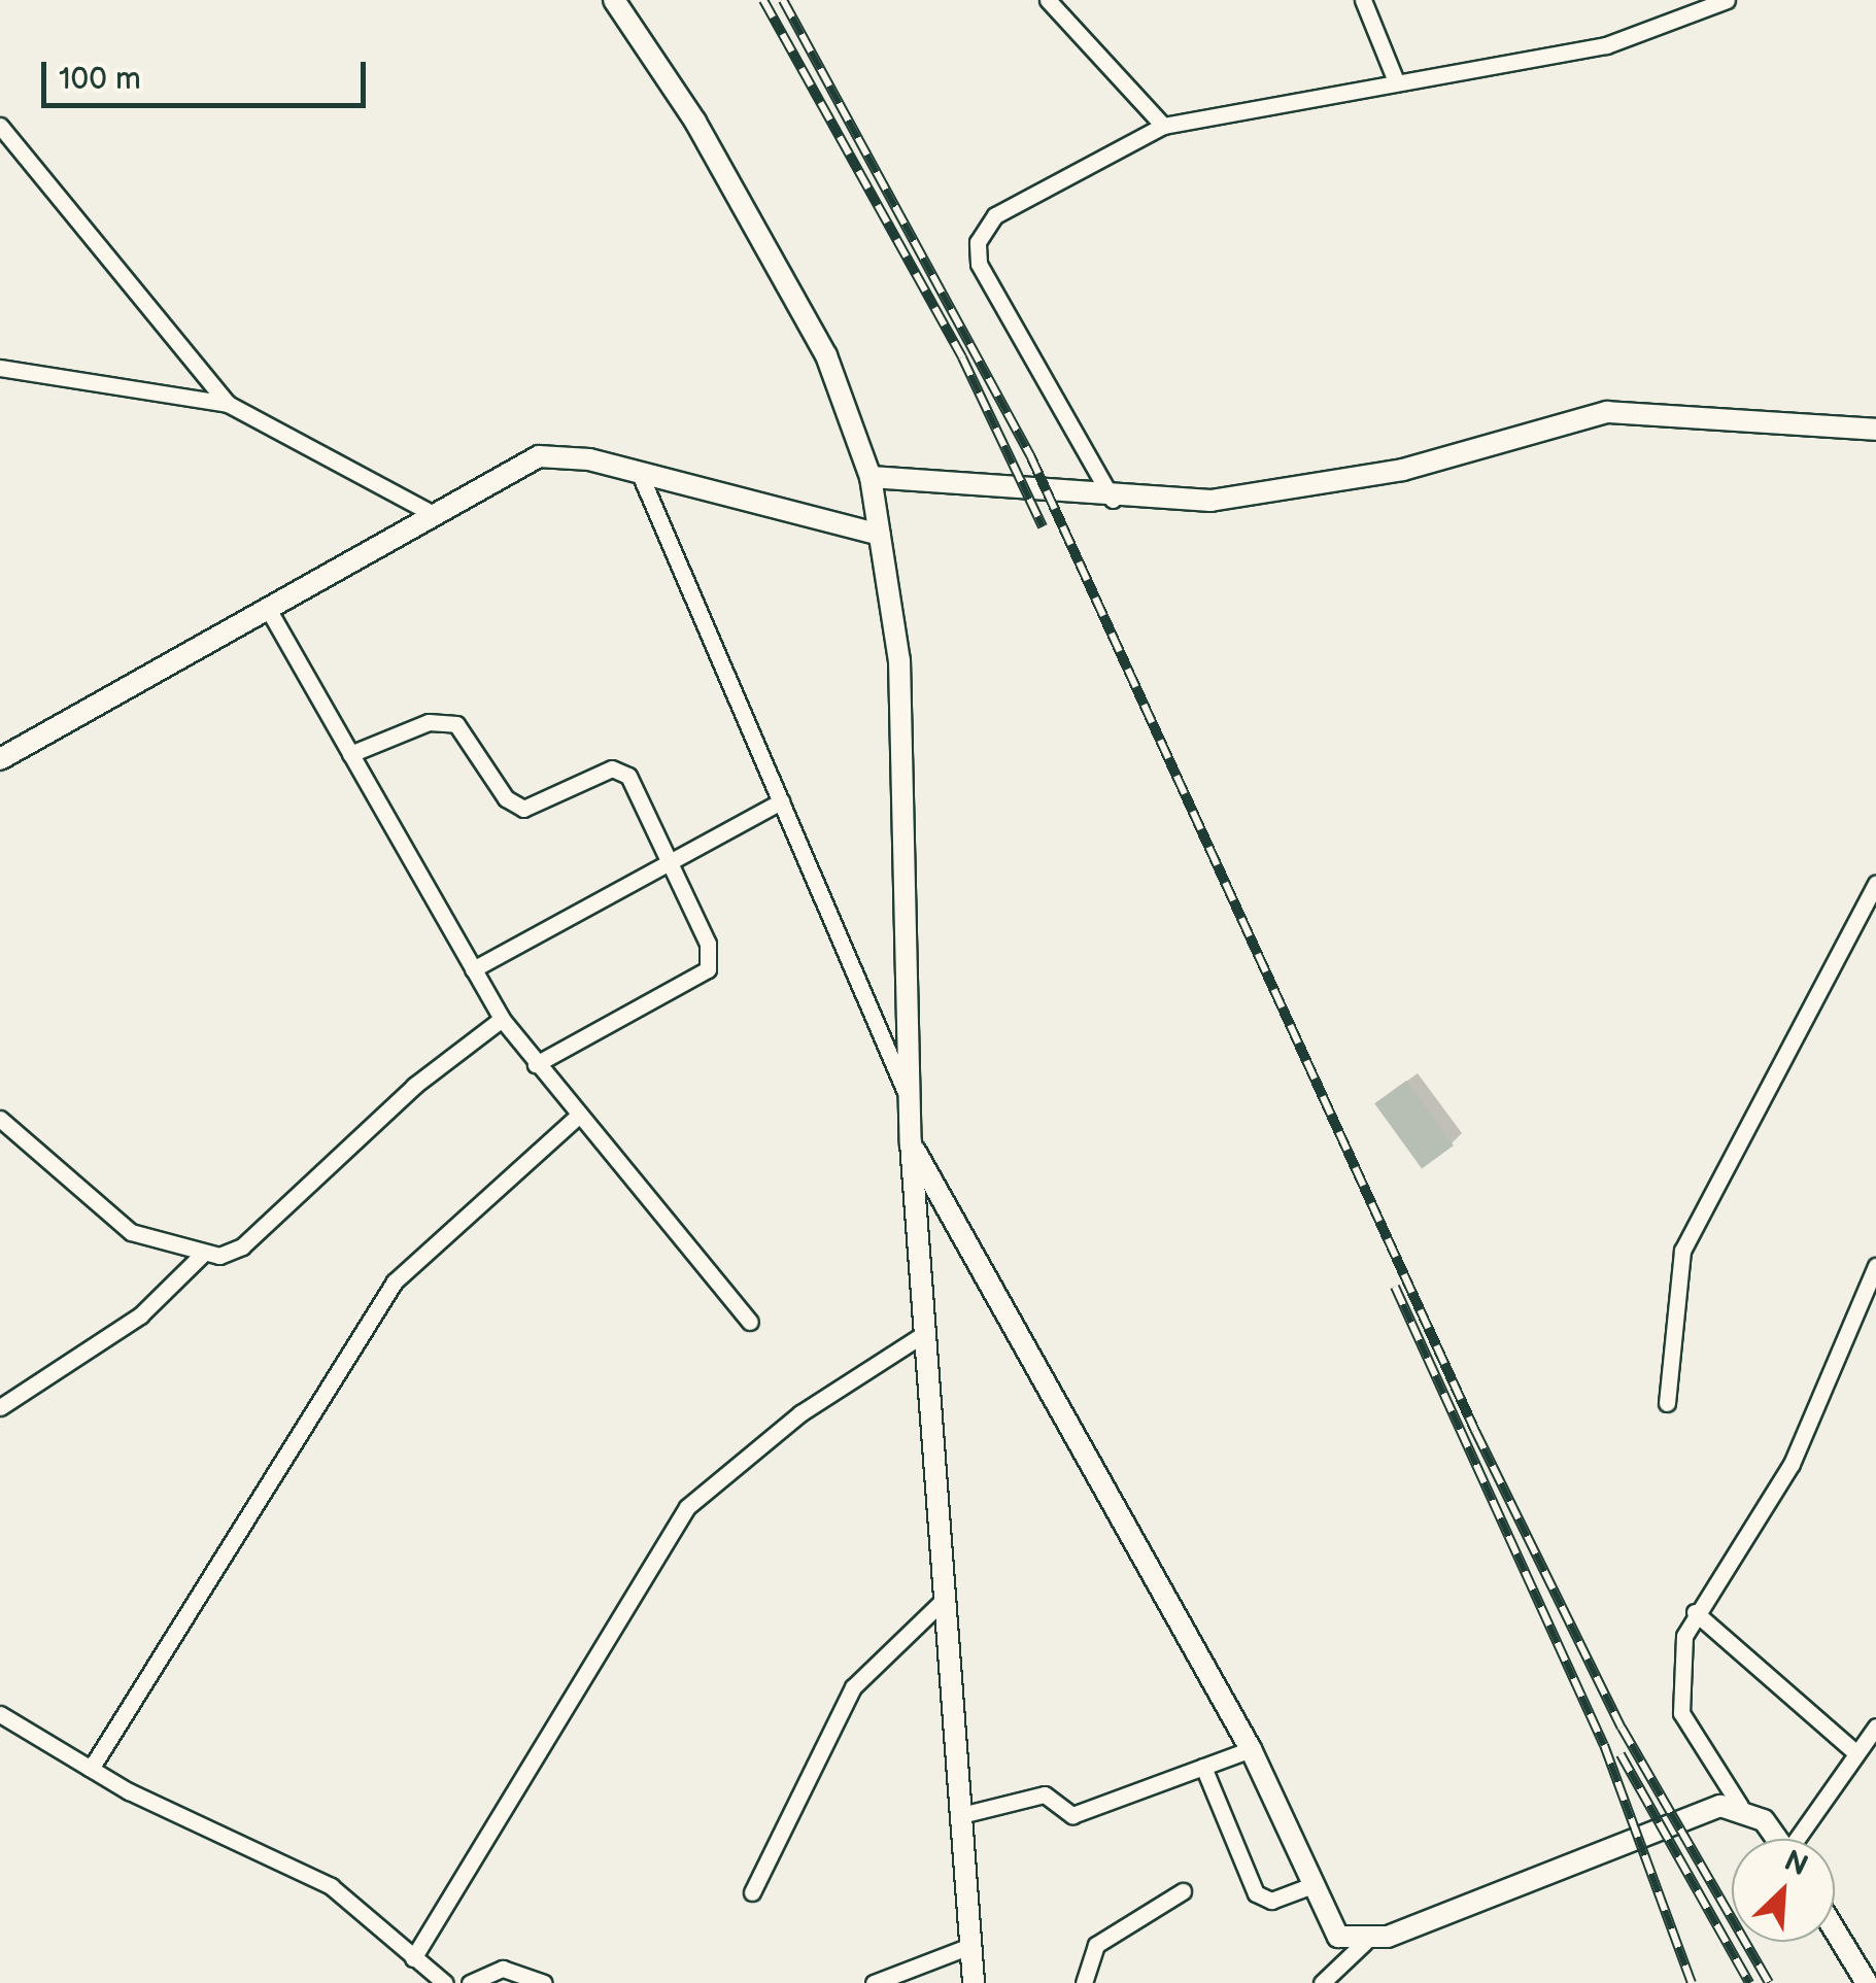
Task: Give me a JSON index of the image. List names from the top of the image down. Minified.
{"scale_bar":"100 m","north":"top right"}
